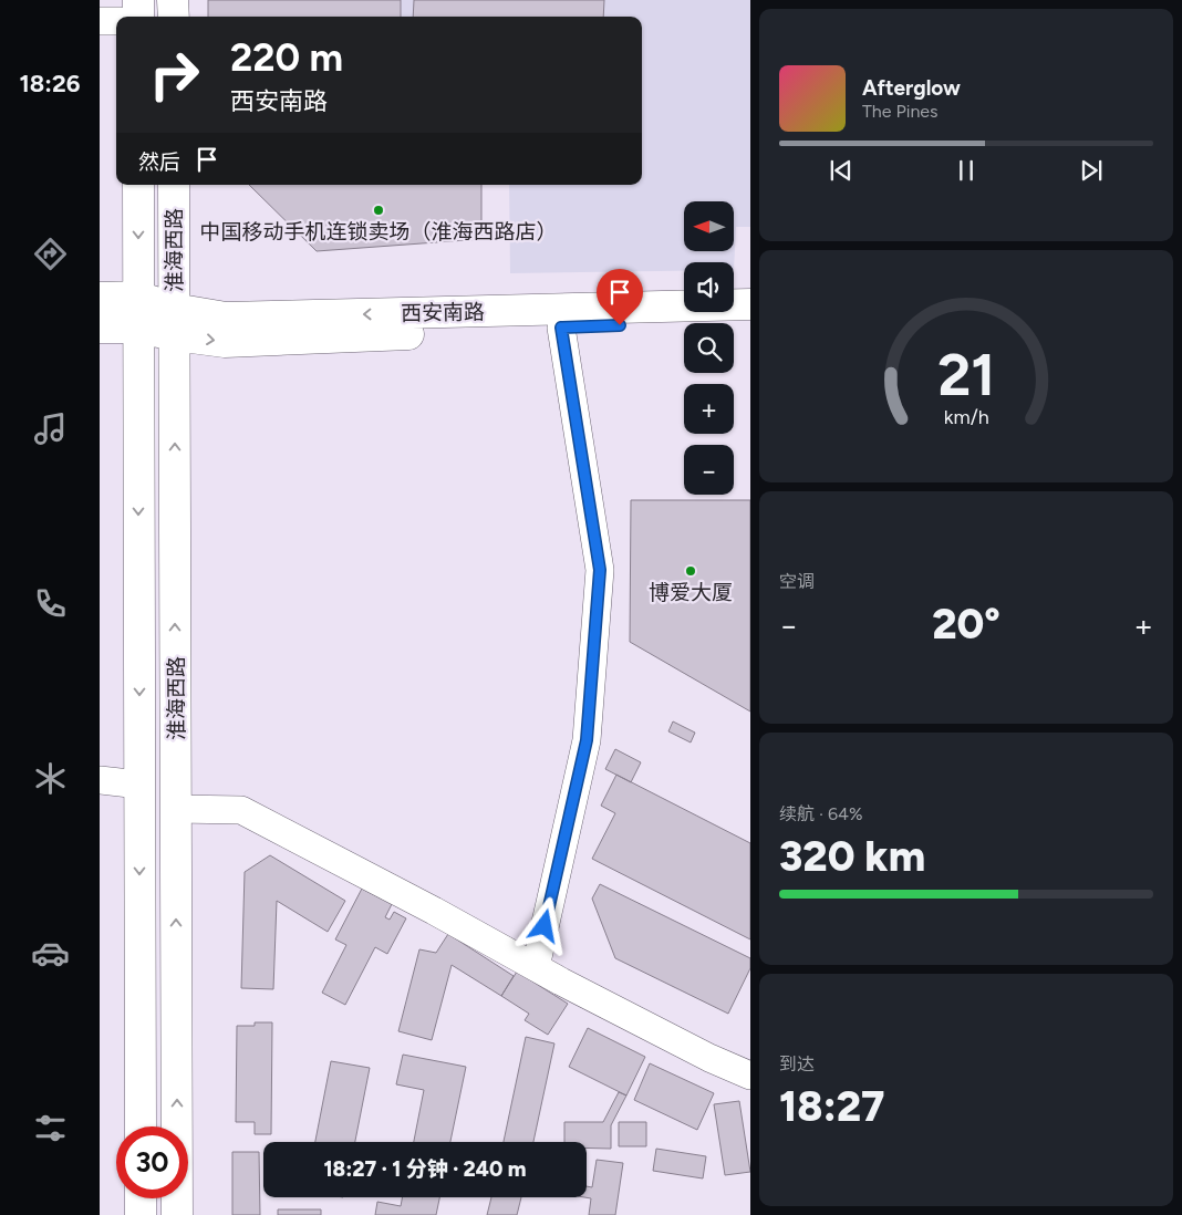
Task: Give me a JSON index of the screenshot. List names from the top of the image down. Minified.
{"streets":{"main road":["淮海西路","西安南路"]},"crossings":[["淮海西路","西安南路"]],"places":["中国移动手机连锁卖场（淮海西路店）","博爱大厦"],"north":"left","page":{"tabs":"18:26","turn":["220 m","西安南路"],"song":["Afterglow","The Pines"],"then":"然后","map_buttons":["+","−"],"tile":["空调",["续航 · 64%","320 km"],["到达","18:27"]],"heat":["−","20°","+"],"limit":"30","trip":"18:27 · 1 分钟 · 240 m","gauge":["21","km/h"]}}
